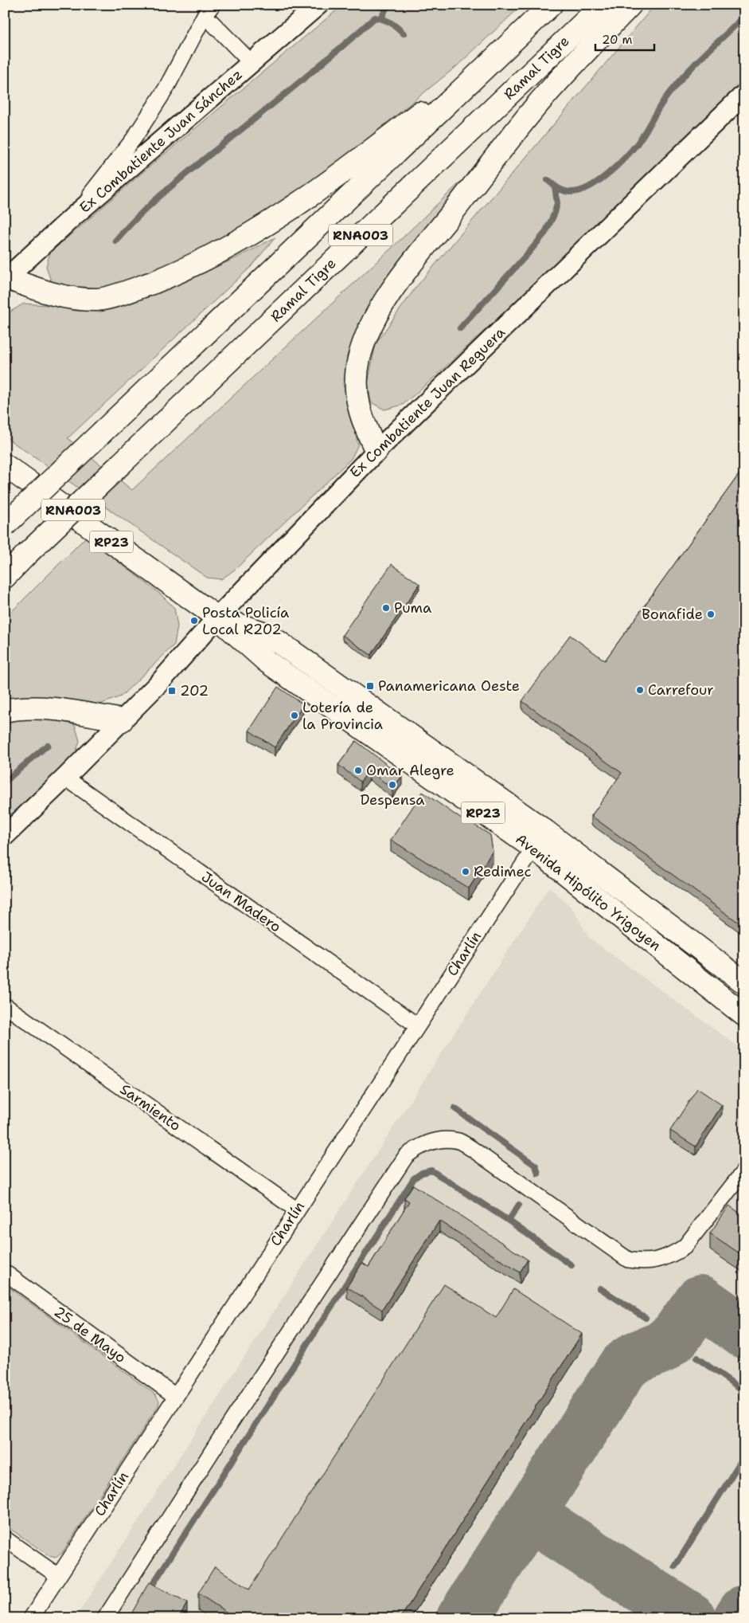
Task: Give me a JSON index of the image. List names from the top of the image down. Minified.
{"streets":{"main road":["Ramal Tigre","RNA003","RP23","Avenida Hipólito Yrigoyen"],"street":["Ex Combatiente Juan Sánchez","Ex Combatiente Juan Reguera","Juan Madero","Charlín","Sarmiento","25 de Mayo"]},"crossings":[["Ex Combatiente Juan Reguera","Avenida Hipólito Yrigoyen"],["Ex Combatiente Juan Reguera","Juan Madero"],["Avenida Hipólito Yrigoyen","Charlín"],["Juan Madero","Charlín"],["Charlín","Sarmiento"],["Charlín","25 de Mayo"]],"places":{"other":["Puma","Bonafide","Posta Policía Local R202","Carrefour","Lotería de la Provincia","Omar Alegre","Despensa","Redimec"],"transit":["Panamericana Oeste","202"]},"scale_bar":"20 m"}
